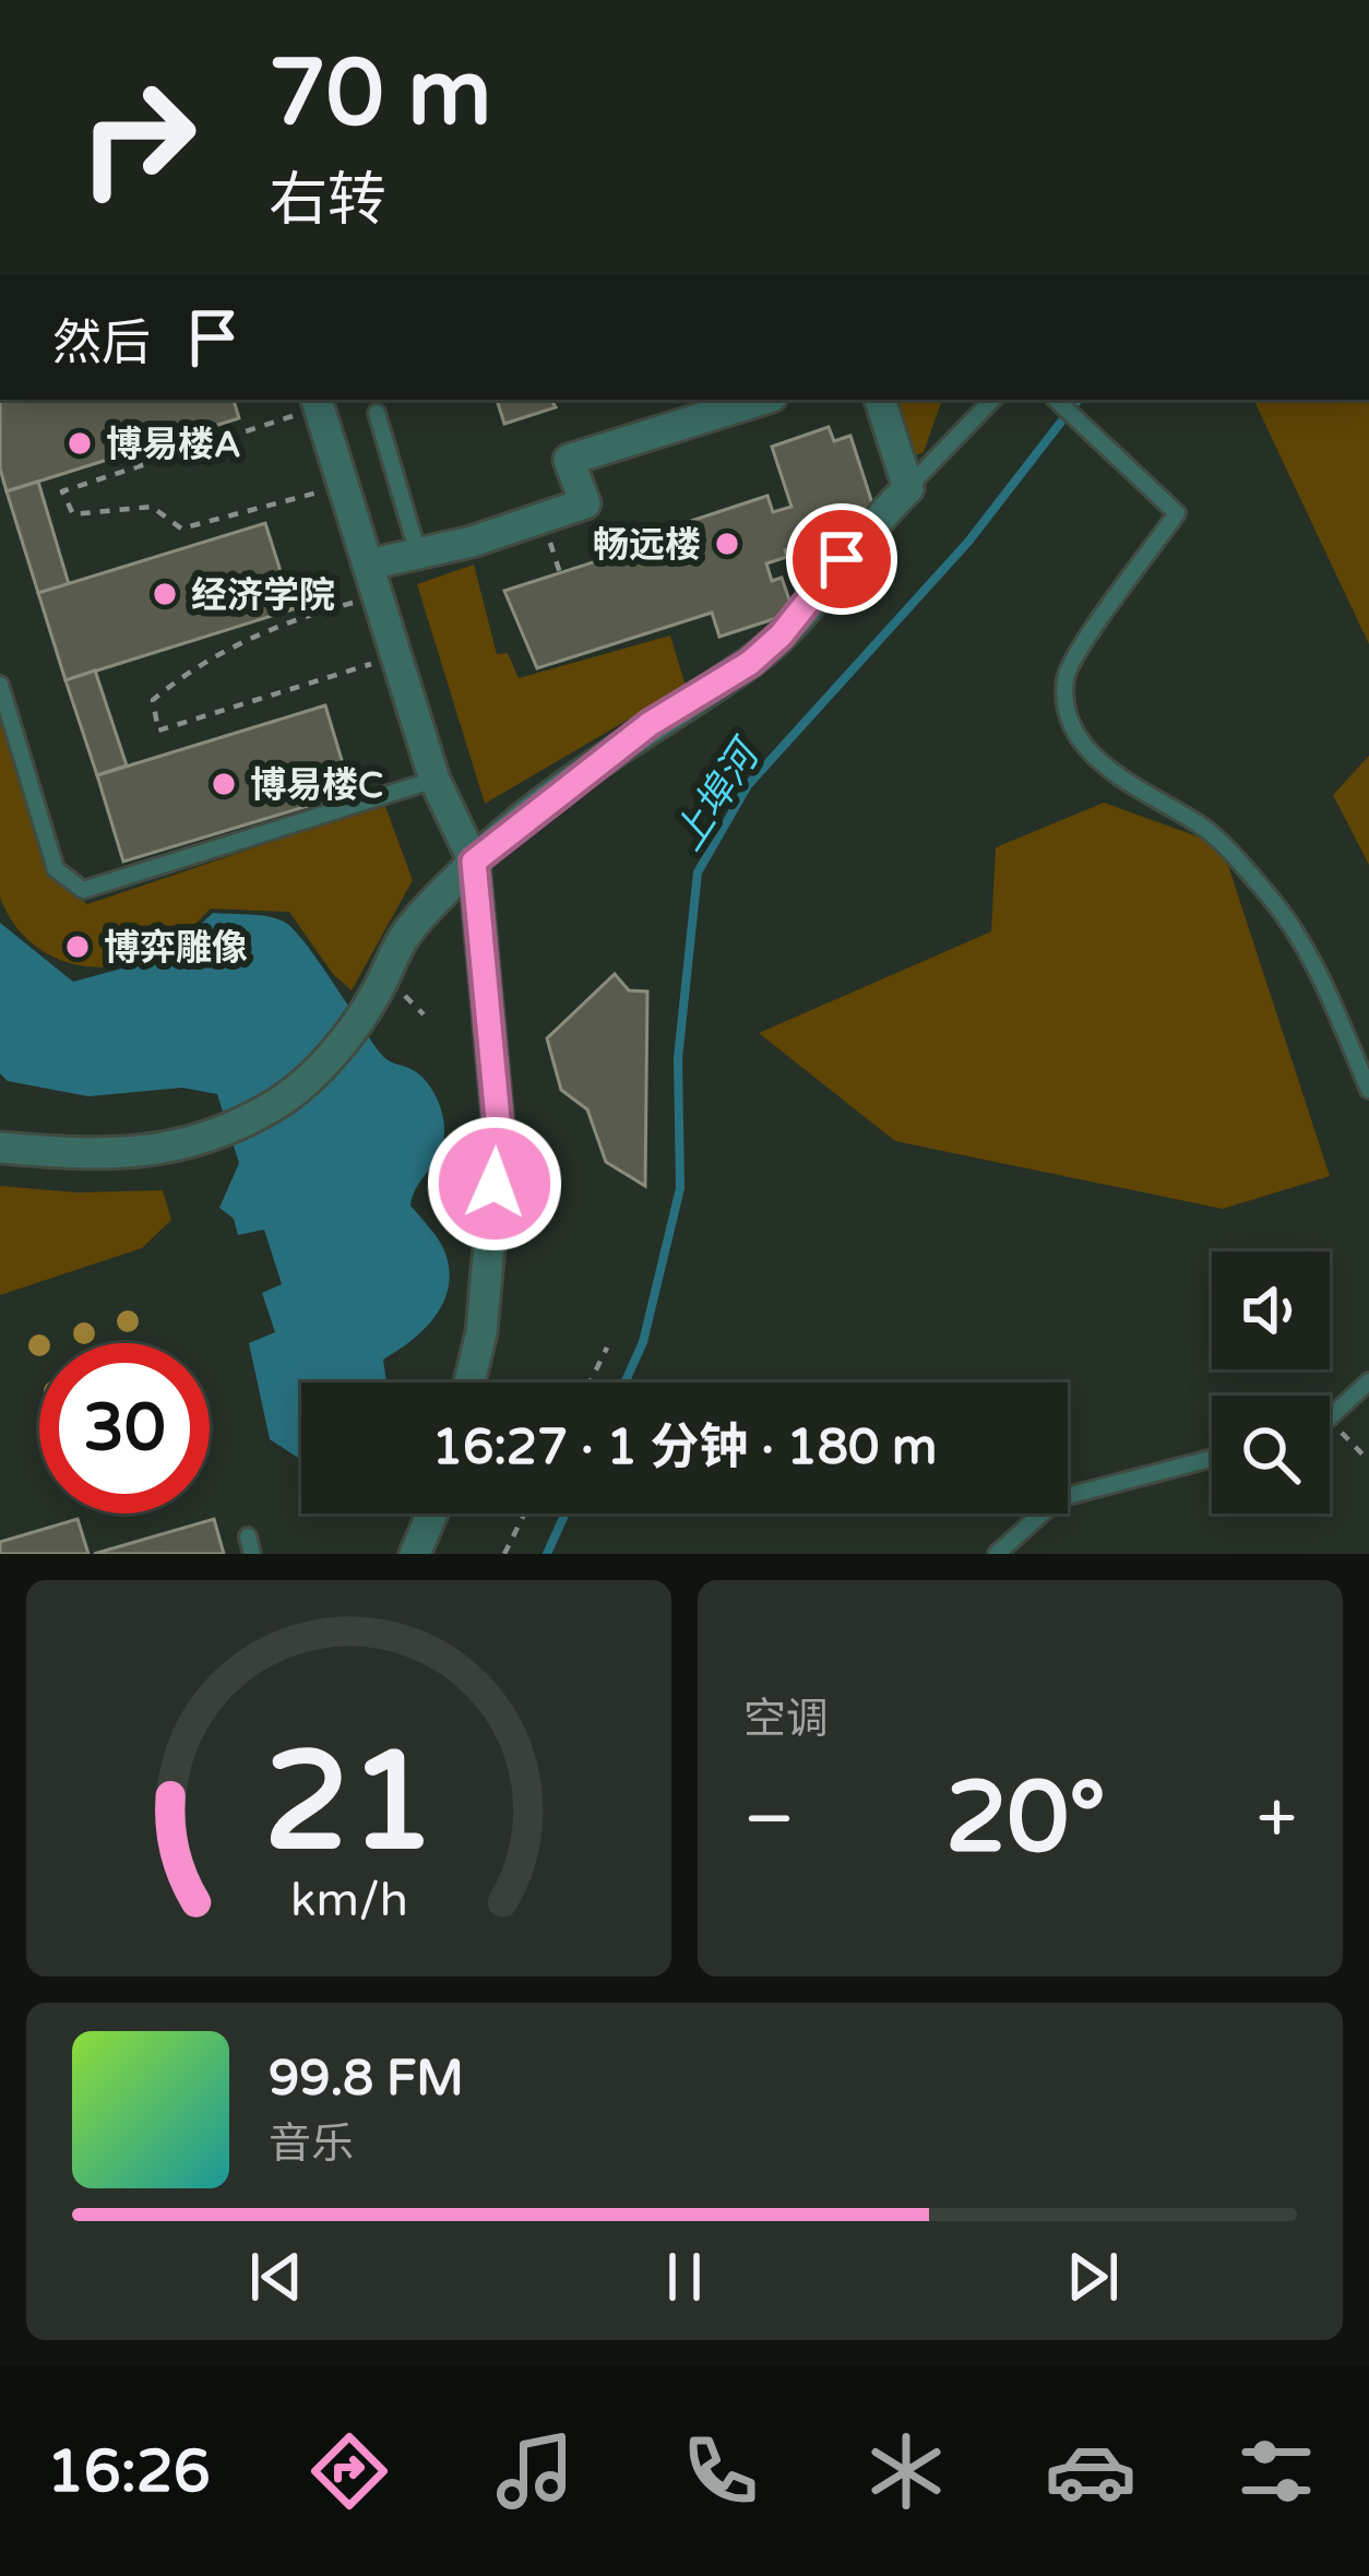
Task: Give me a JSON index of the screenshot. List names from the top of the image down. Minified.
{"water":["上埠河"],"places":["博易楼A","畅远楼","经济学院","博易楼C","博弈雕像"],"page":{"turn":["70 m","右转"],"then":"然后","limit":"30","trip":"16:27 · 1 分钟 · 180 m","tile":"空调","heat":["−","20°","+"],"song":["99.8 FM","音乐"],"tabs":"16:26","gauge":["21","km/h"]}}
